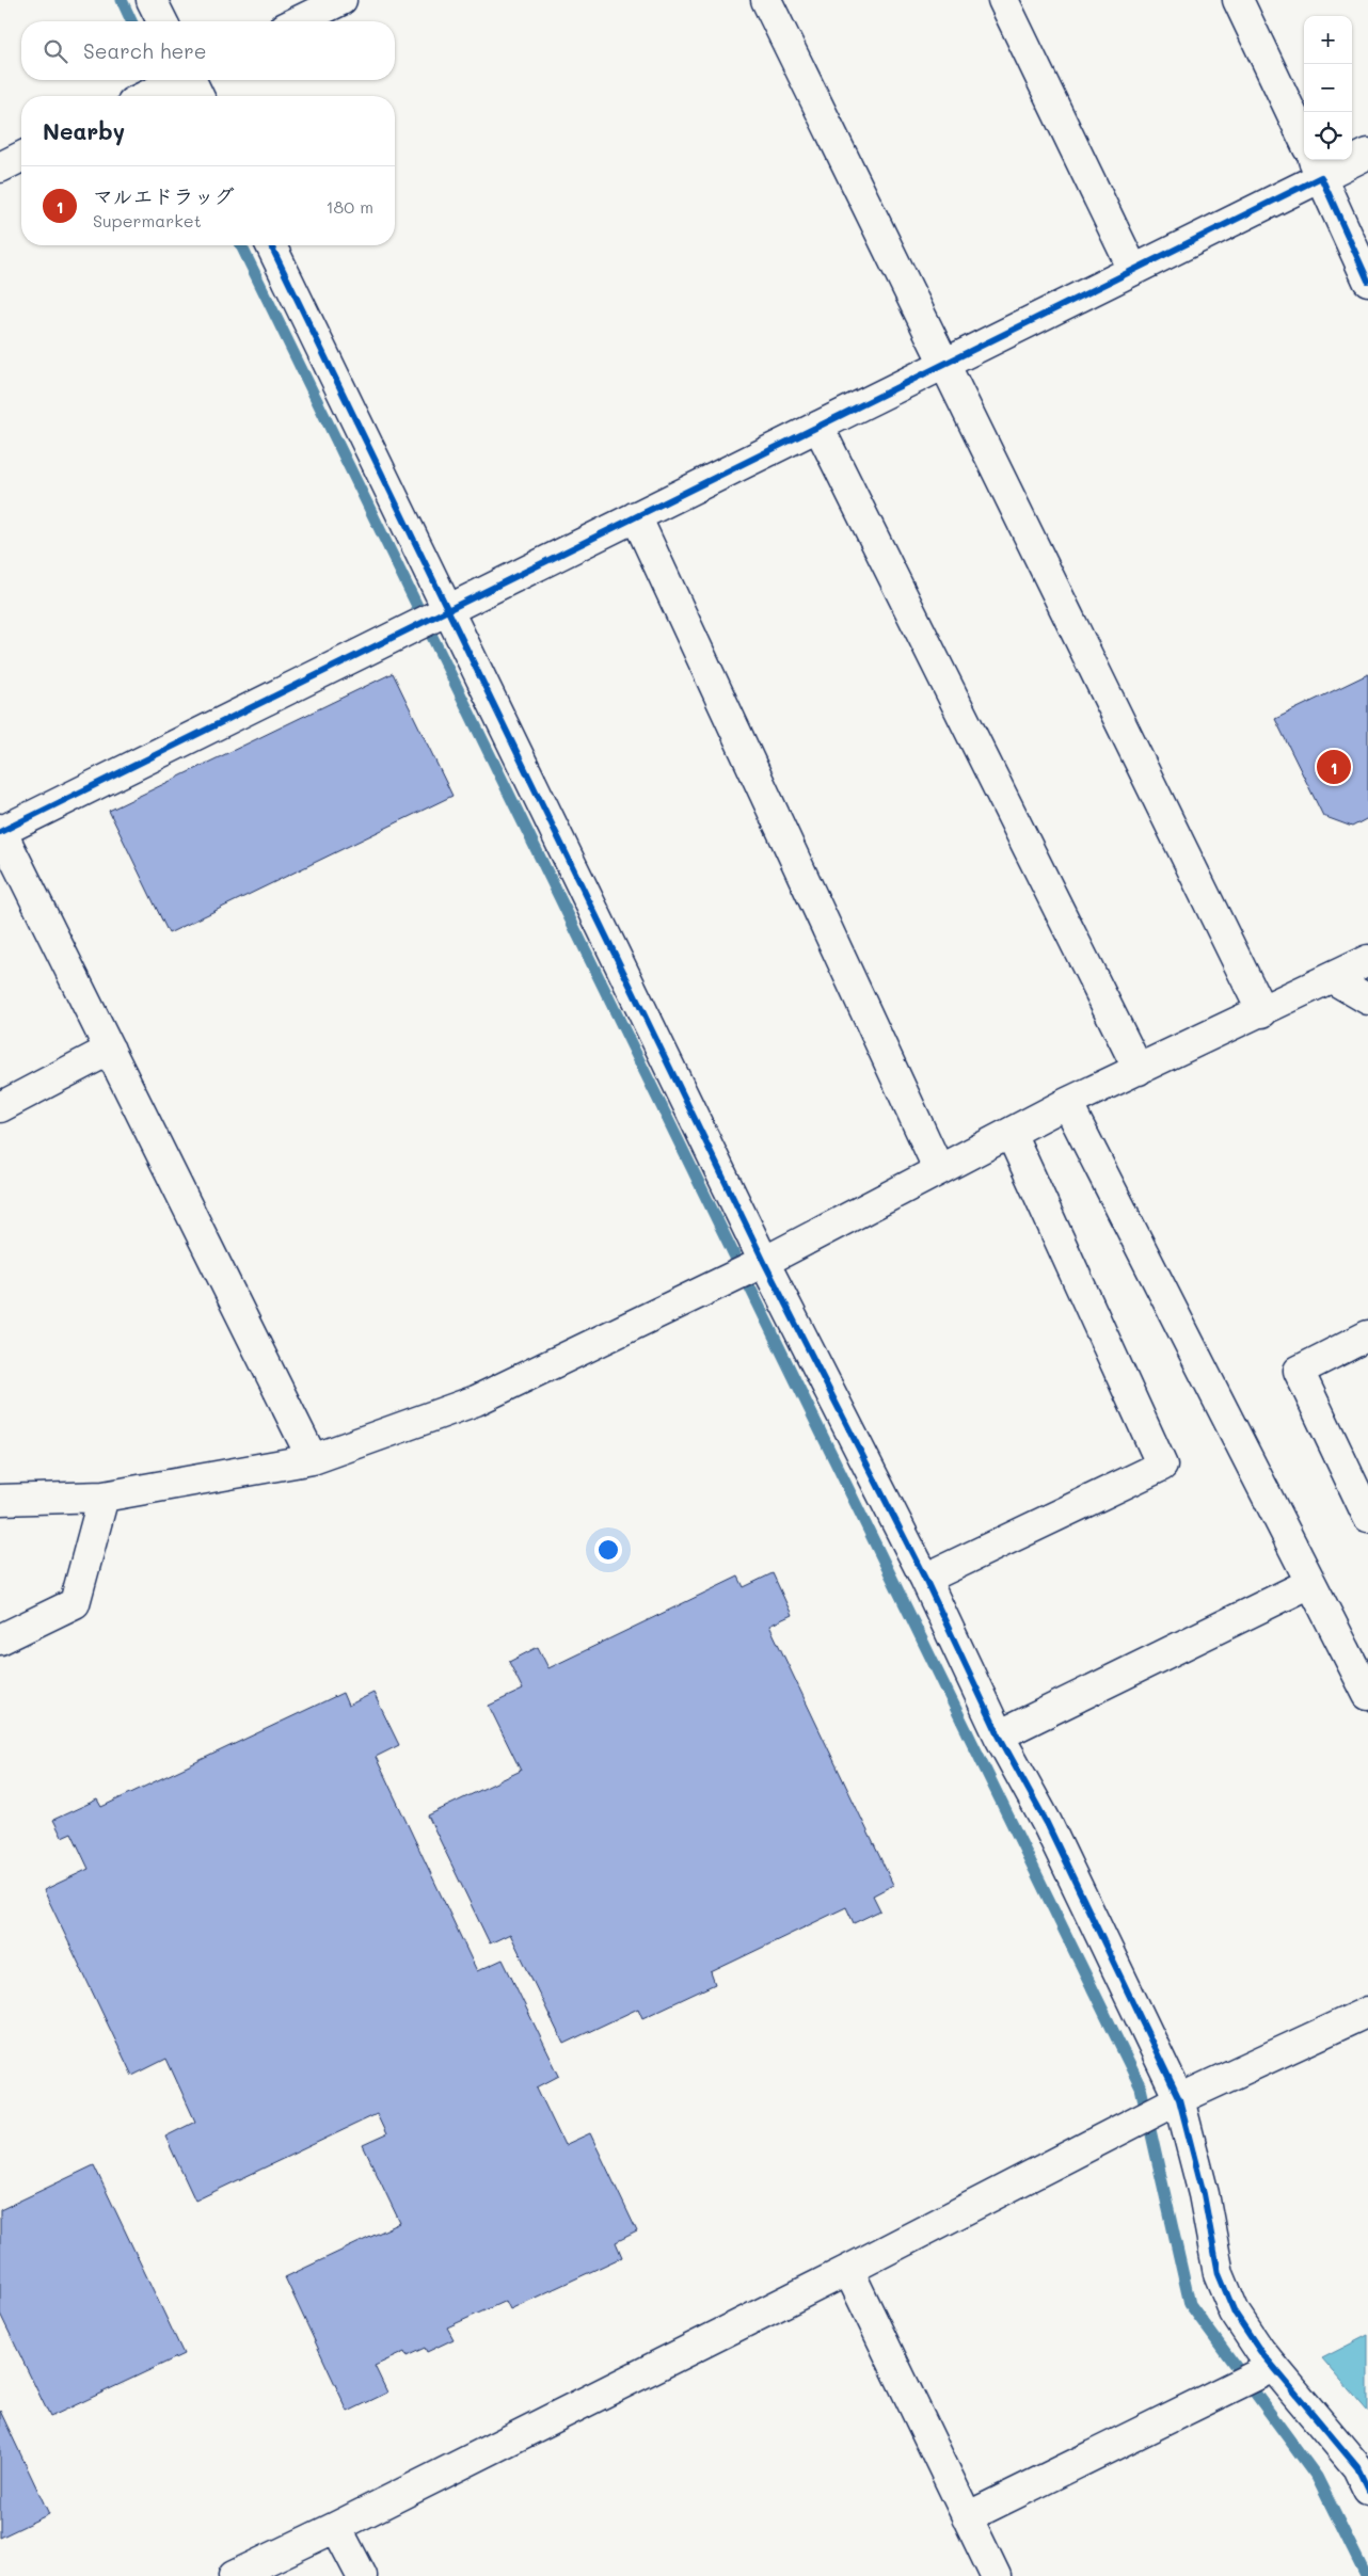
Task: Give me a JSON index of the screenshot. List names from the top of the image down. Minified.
{"page":{"map_buttons":["+","−"],"search":"Search here","heading":"Nearby","list":[{"mark":"1","name":"マルエドラッグ","note":"Supermarket","value":"180 m"}],"pins":"1"}}
